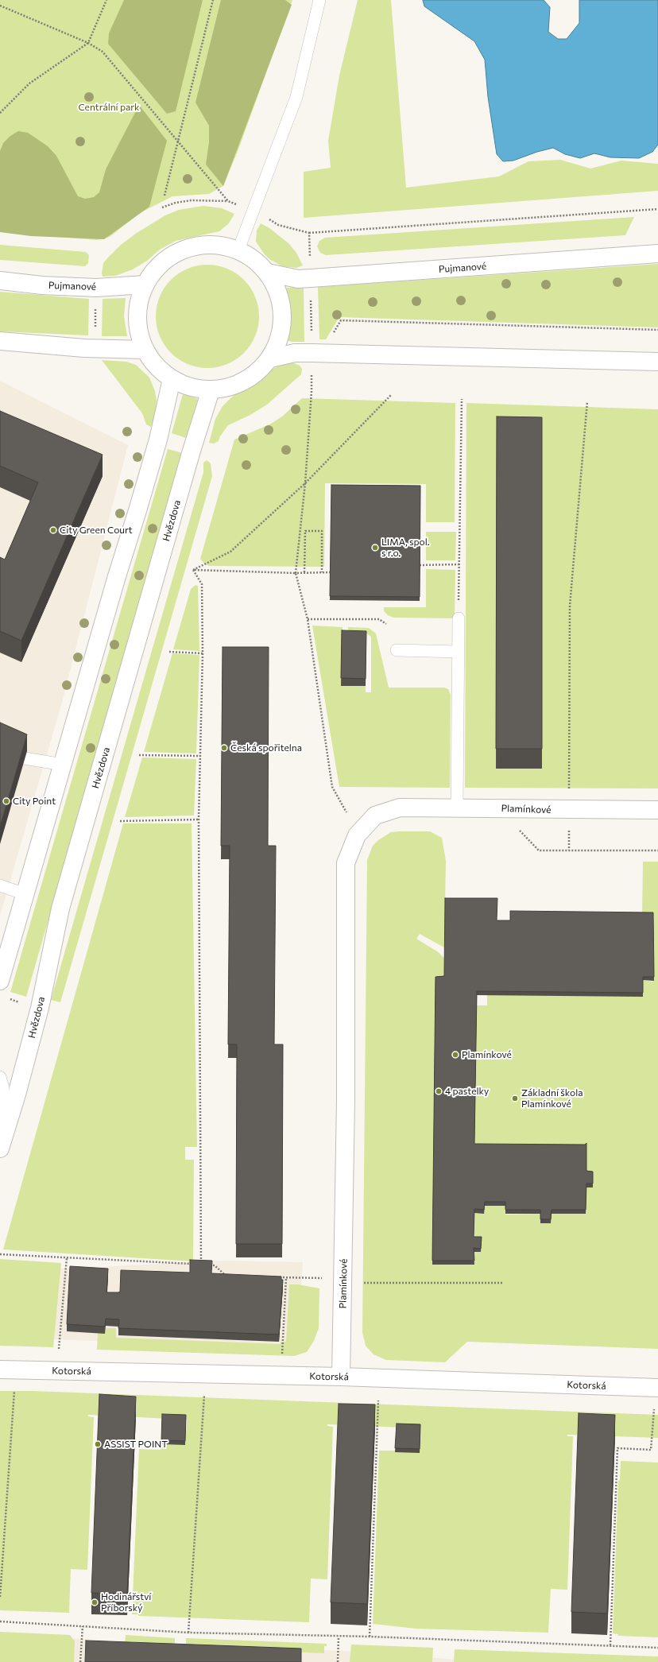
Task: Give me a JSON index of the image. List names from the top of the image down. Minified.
{"streets":{"street":["Pujmanové","Hvězdova","Plamínkové","Kotorská"]},"crossings":[["Plamínkové","Kotorská"]],"parks":["Centrální park"],"places":["City Green Court","LIMA, spol. s r.o.","Česká spořitelna","City Point","Plamínkové","4 pastelky","Základní škola Plamínkové","ASSIST POINT","Hodinářství Příborský"]}
